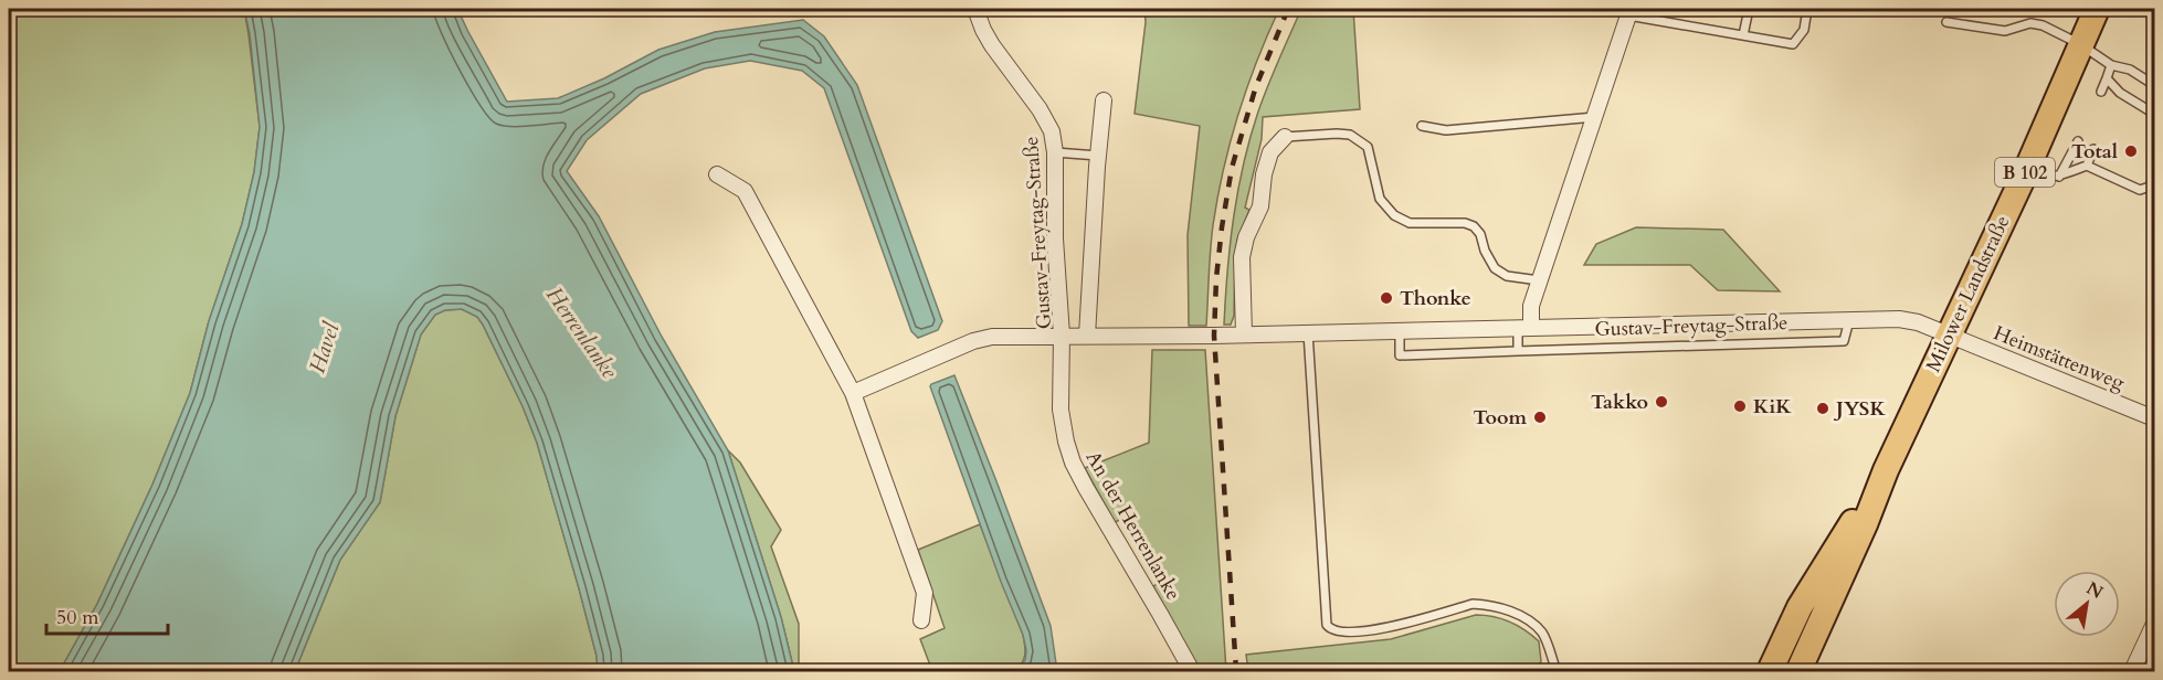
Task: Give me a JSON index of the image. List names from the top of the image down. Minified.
{"streets":{"main road":["B 102","Milower Landstraße"],"street":["Gustav-Freytag-Straße","Heimstättenweg","An der Herrenlanke"]},"crossings":[["Gustav-Freytag-Straße","Milower Landstraße"],["Gustav-Freytag-Straße","Heimstättenweg"],["Gustav-Freytag-Straße","An der Herrenlanke"],["Milower Landstraße","Heimstättenweg"]],"water":["Herrenlanke","Havel"],"places":["Total","Thonke","Takko","KiK","JYSK","Toom"],"scale_bar":"50 m","north":"top right"}
